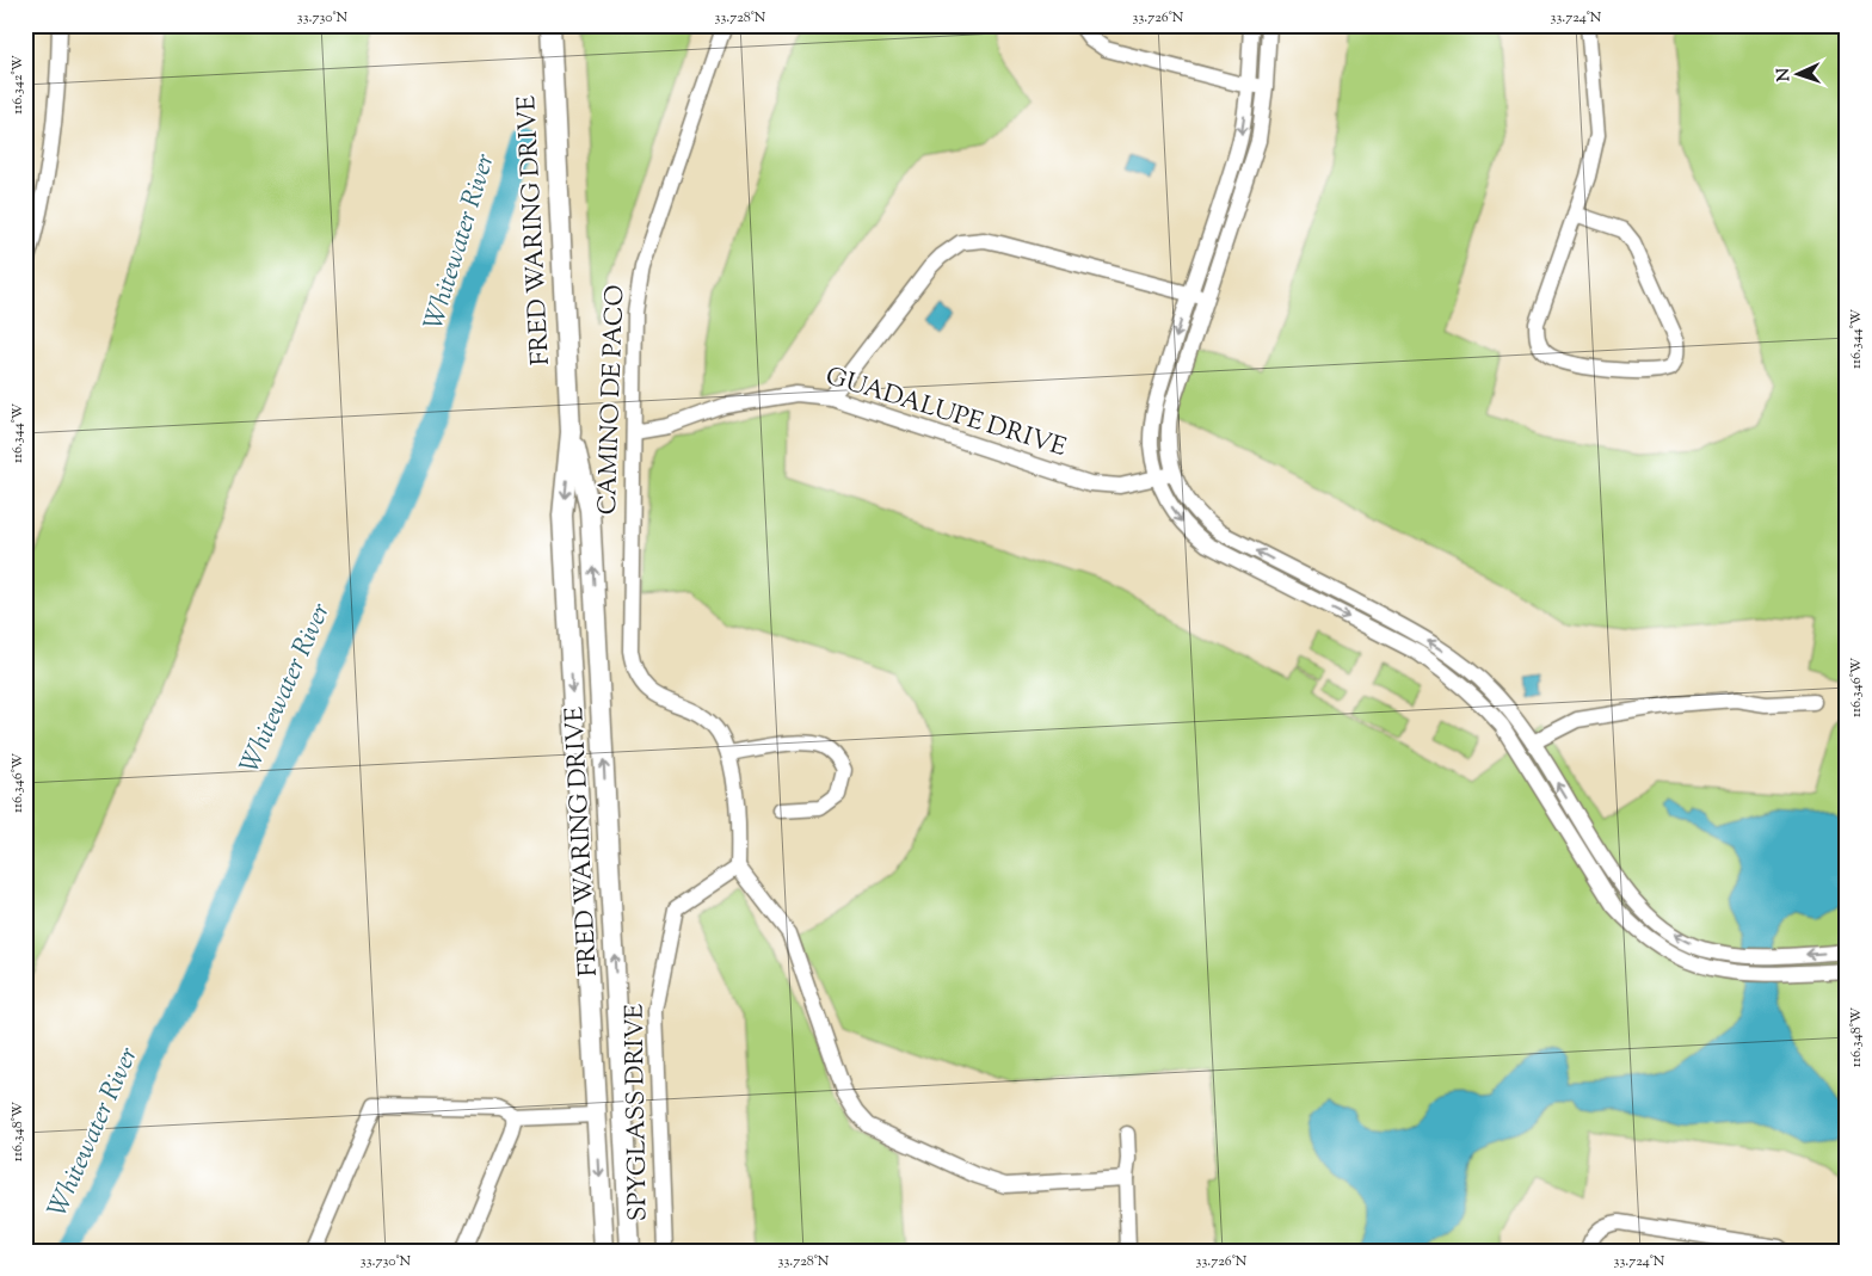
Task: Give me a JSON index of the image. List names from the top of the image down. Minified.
{"streets":{"main road":["FRED WARING DRIVE"],"street":["CAMINO DE PACO","GUADALUPE DRIVE","SPYGLASS DRIVE"]},"crossings":[["CAMINO DE PACO","GUADALUPE DRIVE"]],"water":["Whitewater River"],"north":"left","coordinates":["33.730°N","33.728°N","33.726°N","33.724°N","116.342°W","116.344°W","116.346°W","116.348°W"]}
